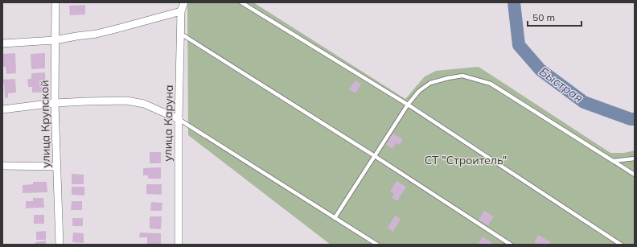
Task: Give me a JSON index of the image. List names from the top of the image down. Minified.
{"streets":{"street":["улица Каруна","улица Крупской"]},"water":["Быстрая"],"parks":["СТ \"Строитель\""],"scale_bar":"50 m"}
